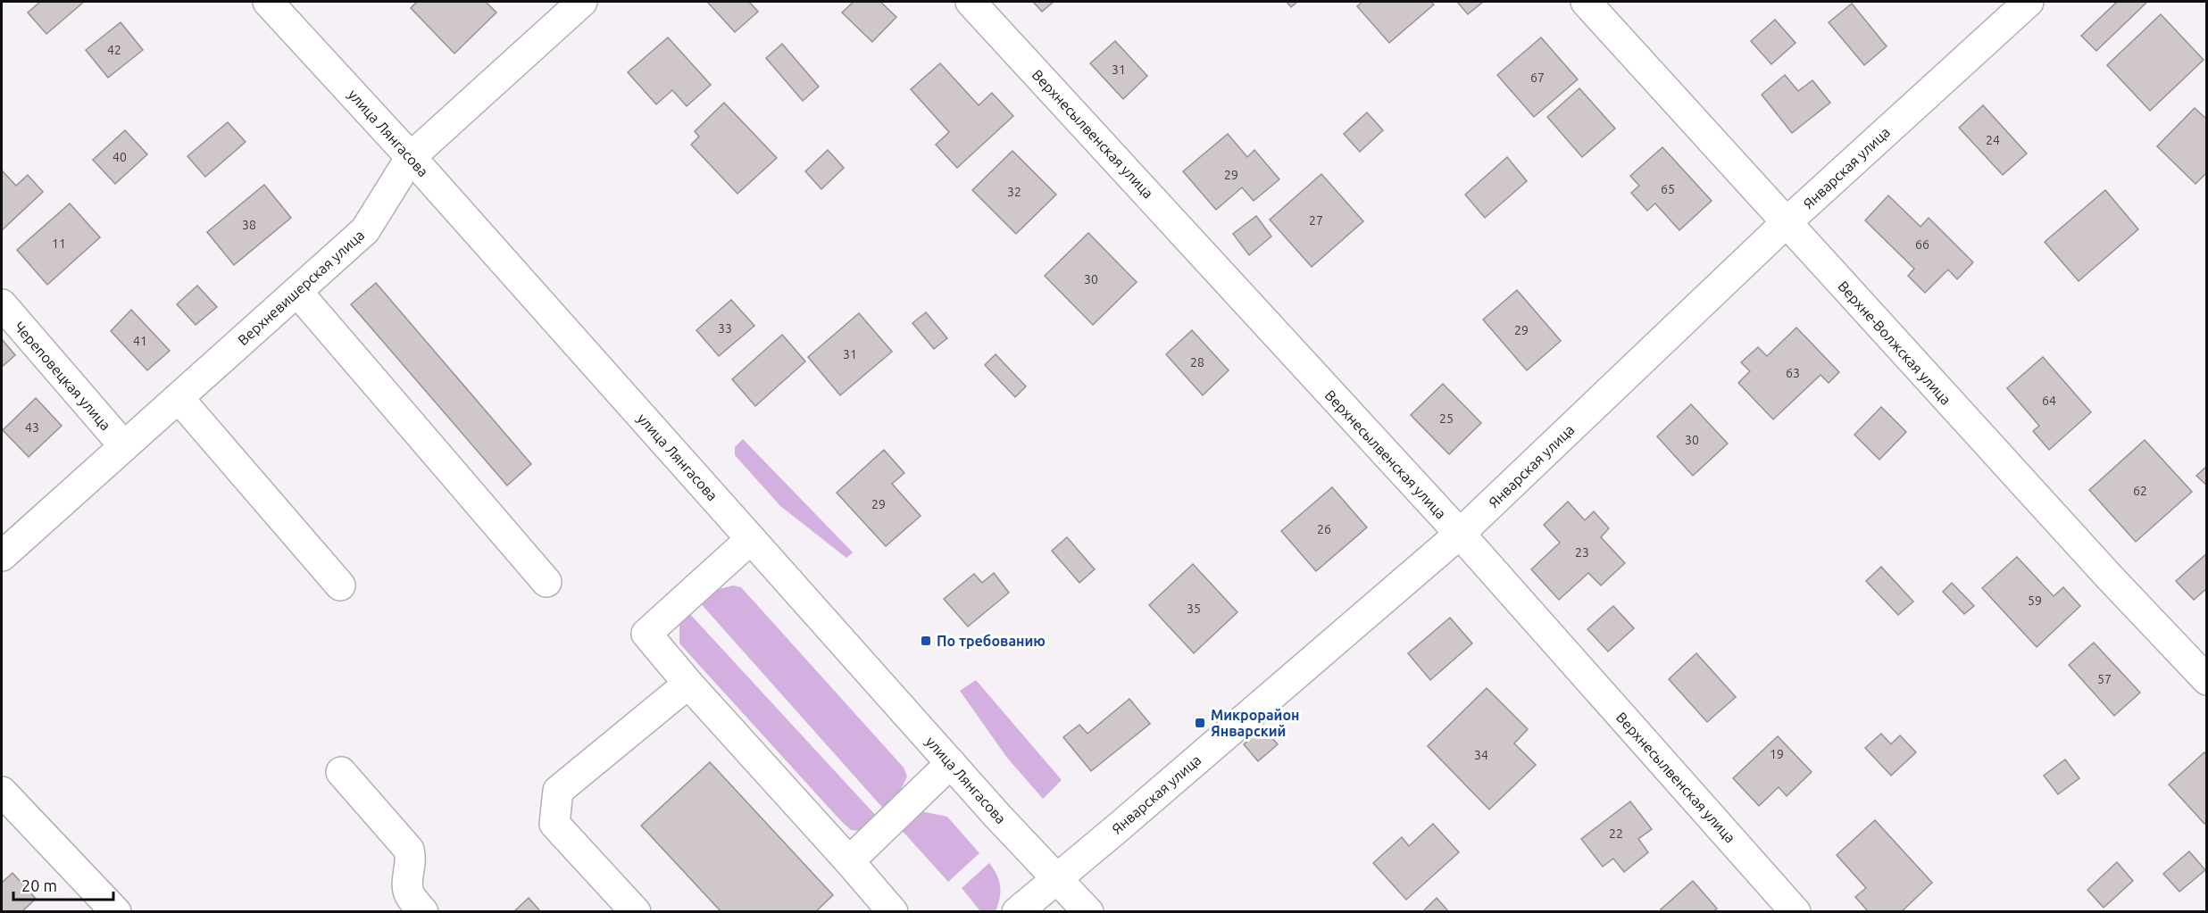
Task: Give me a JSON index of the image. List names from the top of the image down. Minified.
{"streets":{"street":["улица Лянгасова","Верхнесылвенская улица","Январская улица","Верхневишерская улица","Верхне-Волжская улица","Череповецкая улица"]},"crossings":[["улица Лянгасова","Январская улица"],["улица Лянгасова","Верхневишерская улица"],["Верхнесылвенская улица","Январская улица"],["Январская улица","Верхне-Волжская улица"],["Верхневишерская улица","Череповецкая улица"]],"places":{"transit":["По требованию","Микрорайон Январский"]},"house_numbers":["42","31","67","24","40","29","65","32","27","38","11","66","30","33","29","41","31","28","63","64","25","43","30","62","29","26","23","59","35","57","19","34","22"],"scale_bar":"20 m"}
